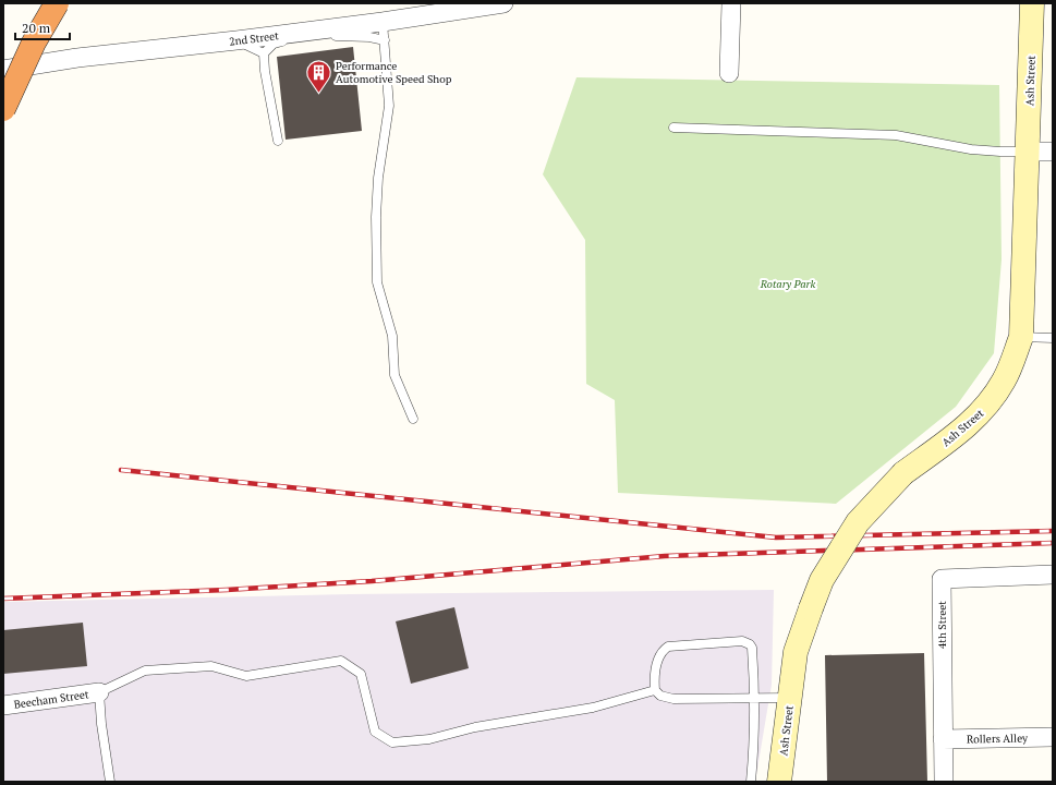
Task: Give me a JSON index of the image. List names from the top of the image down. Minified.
{"streets":{"street":["2nd Street","Ash Street","4th Street","Beecham Street","Rollers Alley"]},"crossings":[["4th Street","Rollers Alley"]],"parks":["Rotary Park"],"places":{"building":["Performance Automotive Speed Shop"]},"scale_bar":"20 m"}
